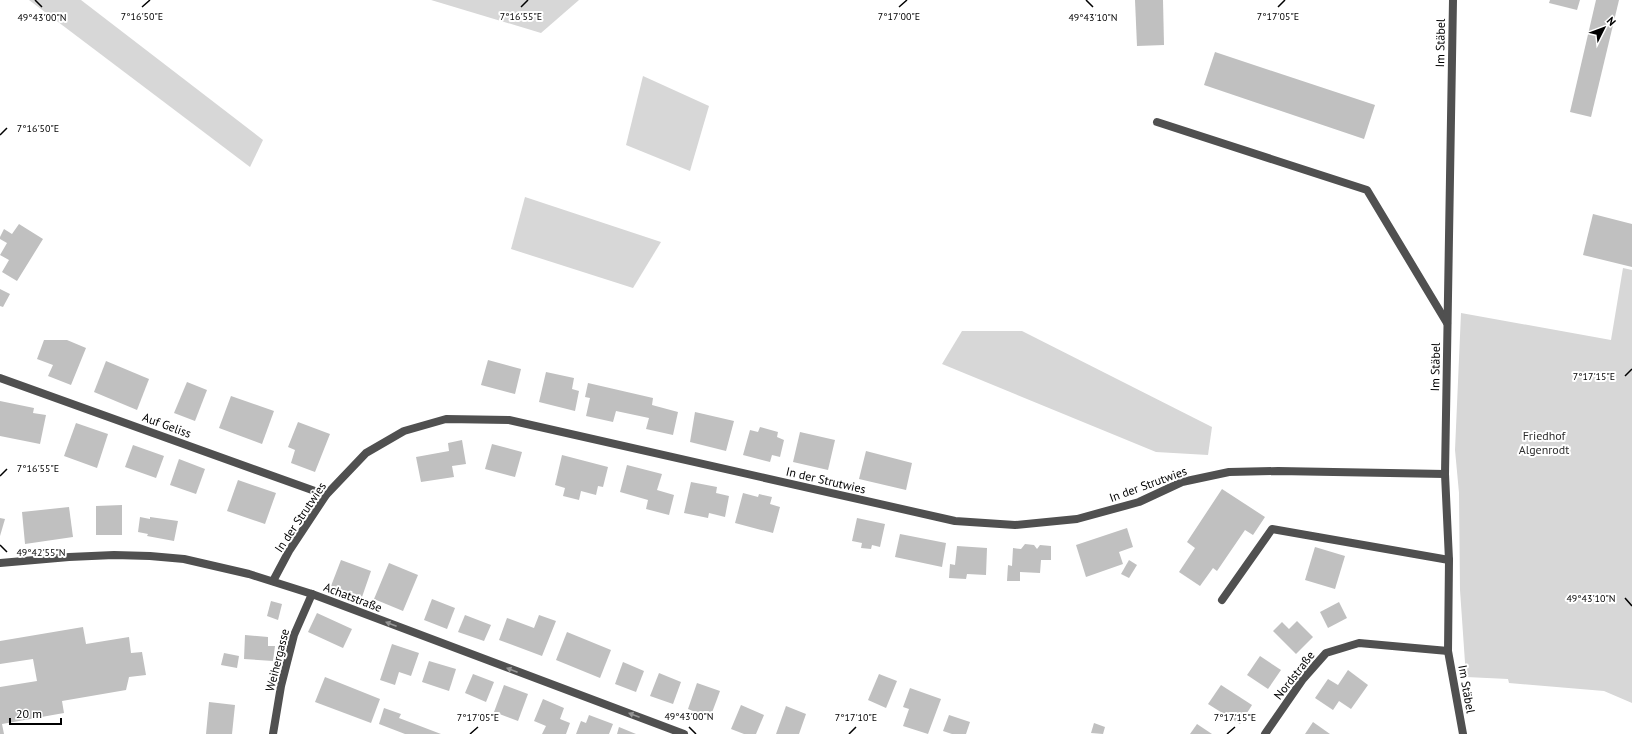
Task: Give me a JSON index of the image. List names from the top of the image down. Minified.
{"streets":{"street":["Im Stäbel","Auf Geliss","In der Strutwies","Achatstraße","Weihergasse","Nordstraße"]},"crossings":[["Im Stäbel","In der Strutwies"],["Im Stäbel","Nordstraße"],["Auf Geliss","In der Strutwies"],["In der Strutwies","Achatstraße"],["Achatstraße","Weihergasse"]],"one_way":["Achatstraße"],"parks":["Friedhof Algenrodt"],"scale_bar":"20 m","north":"top right","coordinates":["7°16'55\"E","7°16'50\"E","7°17'00\"E","7°17'05\"E","49°43'00\"N","49°43'10\"N","7°17'15\"E","49°42'55\"N","7°17'10\"E"]}
